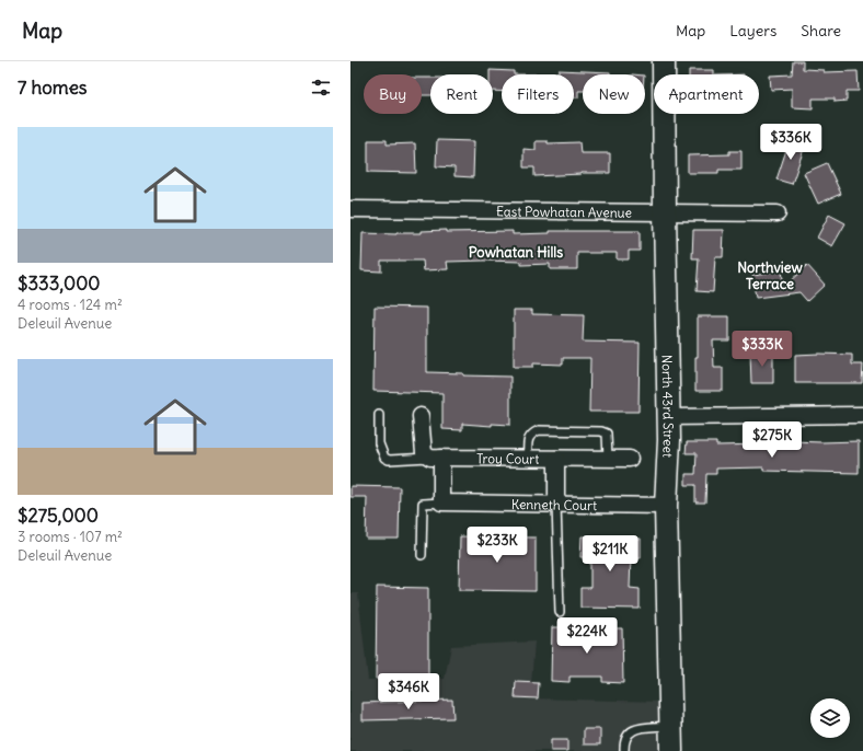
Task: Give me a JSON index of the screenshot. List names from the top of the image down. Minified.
{"streets":{"street":["East Powhatan Avenue","North 43rd Street","Troy Court","Kenneth Court"]},"crossings":[["East Powhatan Avenue","North 43rd Street"],["North 43rd Street","Kenneth Court"]],"districts":["Powhatan Hills","Northview Terrace"],"page":{"header":"Map","nav":["Map","Layers","Share"],"heading":"7 homes","chip":["Buy","Rent","Filters","New","Apartment"],"list":[{"name":"$333,000","note":"4 rooms · 124 m² · Deleuil Avenue"},{"name":"$275,000","note":"3 rooms · 107 m² · Deleuil Avenue"}],"price":["$336K","$333K","$275K","$233K","$211K","$224K","$346K"]}}
